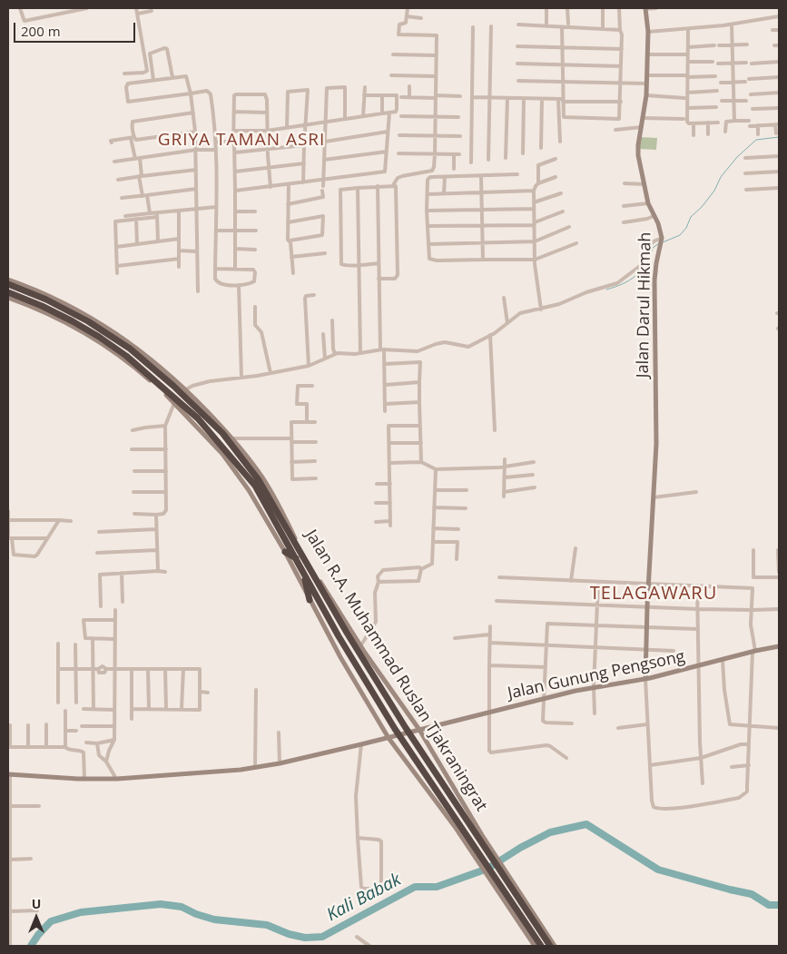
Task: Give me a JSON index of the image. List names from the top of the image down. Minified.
{"streets":{"highway":["Jalan R.A. Muhammad Ruslan Tjakraningrat"],"street":["Jalan Darul Hikmah","Jalan Gunung Pengsong"]},"crossings":[["Jalan Darul Hikmah","Jalan Gunung Pengsong"],["Jalan R.A. Muhammad Ruslan Tjakraningrat","Jalan Gunung Pengsong"]],"districts":["GRIYA TAMAN ASRI","TELAGAWARU"],"water":["Kali Babak"],"scale_bar":"200 m","north":"top"}
